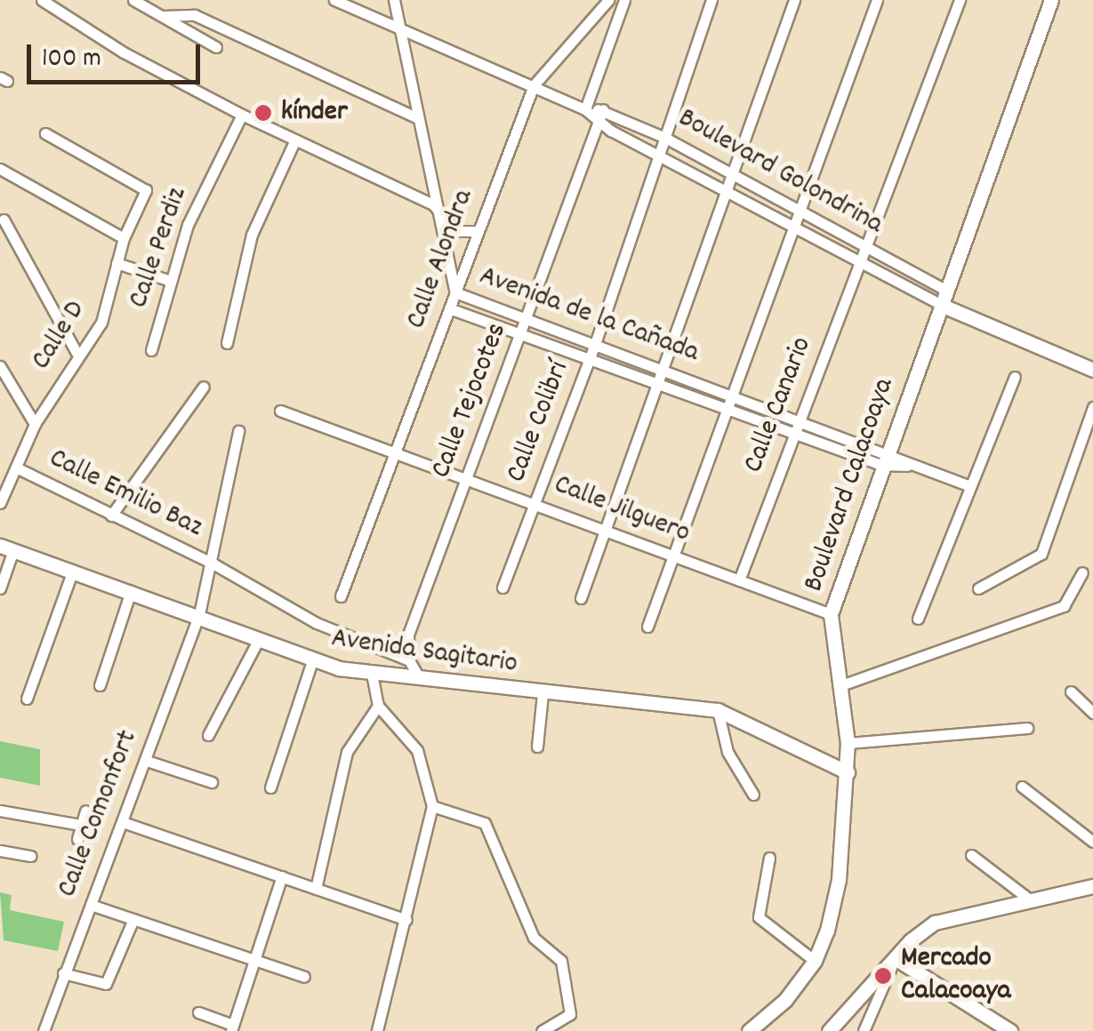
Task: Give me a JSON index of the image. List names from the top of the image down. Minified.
{"streets":{"street":["Boulevard Golondrina","Calle Perdiz","Calle Alondra","Avenida de la Cañada","Calle D","Calle Tejocotes","Calle Canario","Calle Colibrí","Boulevard Calacoaya","Calle Emilio Baz","Calle Jilguero","Avenida Sagitario","Calle Comonfort"]},"crossings":[["Boulevard Golondrina","Calle Alondra"],["Boulevard Golondrina","Avenida de la Cañada"],["Boulevard Golondrina","Calle Tejocotes"],["Boulevard Golondrina","Calle Canario"],["Boulevard Golondrina","Calle Colibrí"],["Boulevard Golondrina","Boulevard Calacoaya"],["Calle Alondra","Avenida de la Cañada"],["Calle Alondra","Calle Jilguero"],["Avenida de la Cañada","Calle Tejocotes"],["Avenida de la Cañada","Calle Canario"],["Avenida de la Cañada","Calle Colibrí"],["Avenida de la Cañada","Boulevard Calacoaya"],["Calle D","Calle Emilio Baz"],["Calle Tejocotes","Calle Emilio Baz"],["Calle Tejocotes","Calle Jilguero"],["Calle Canario","Calle Jilguero"],["Calle Colibrí","Calle Jilguero"],["Boulevard Calacoaya","Calle Jilguero"],["Boulevard Calacoaya","Avenida Sagitario"],["Calle Emilio Baz","Calle Comonfort"],["Avenida Sagitario","Calle Comonfort"]],"places":["kínder","Mercado Calacoaya"],"scale_bar":"100 m"}
